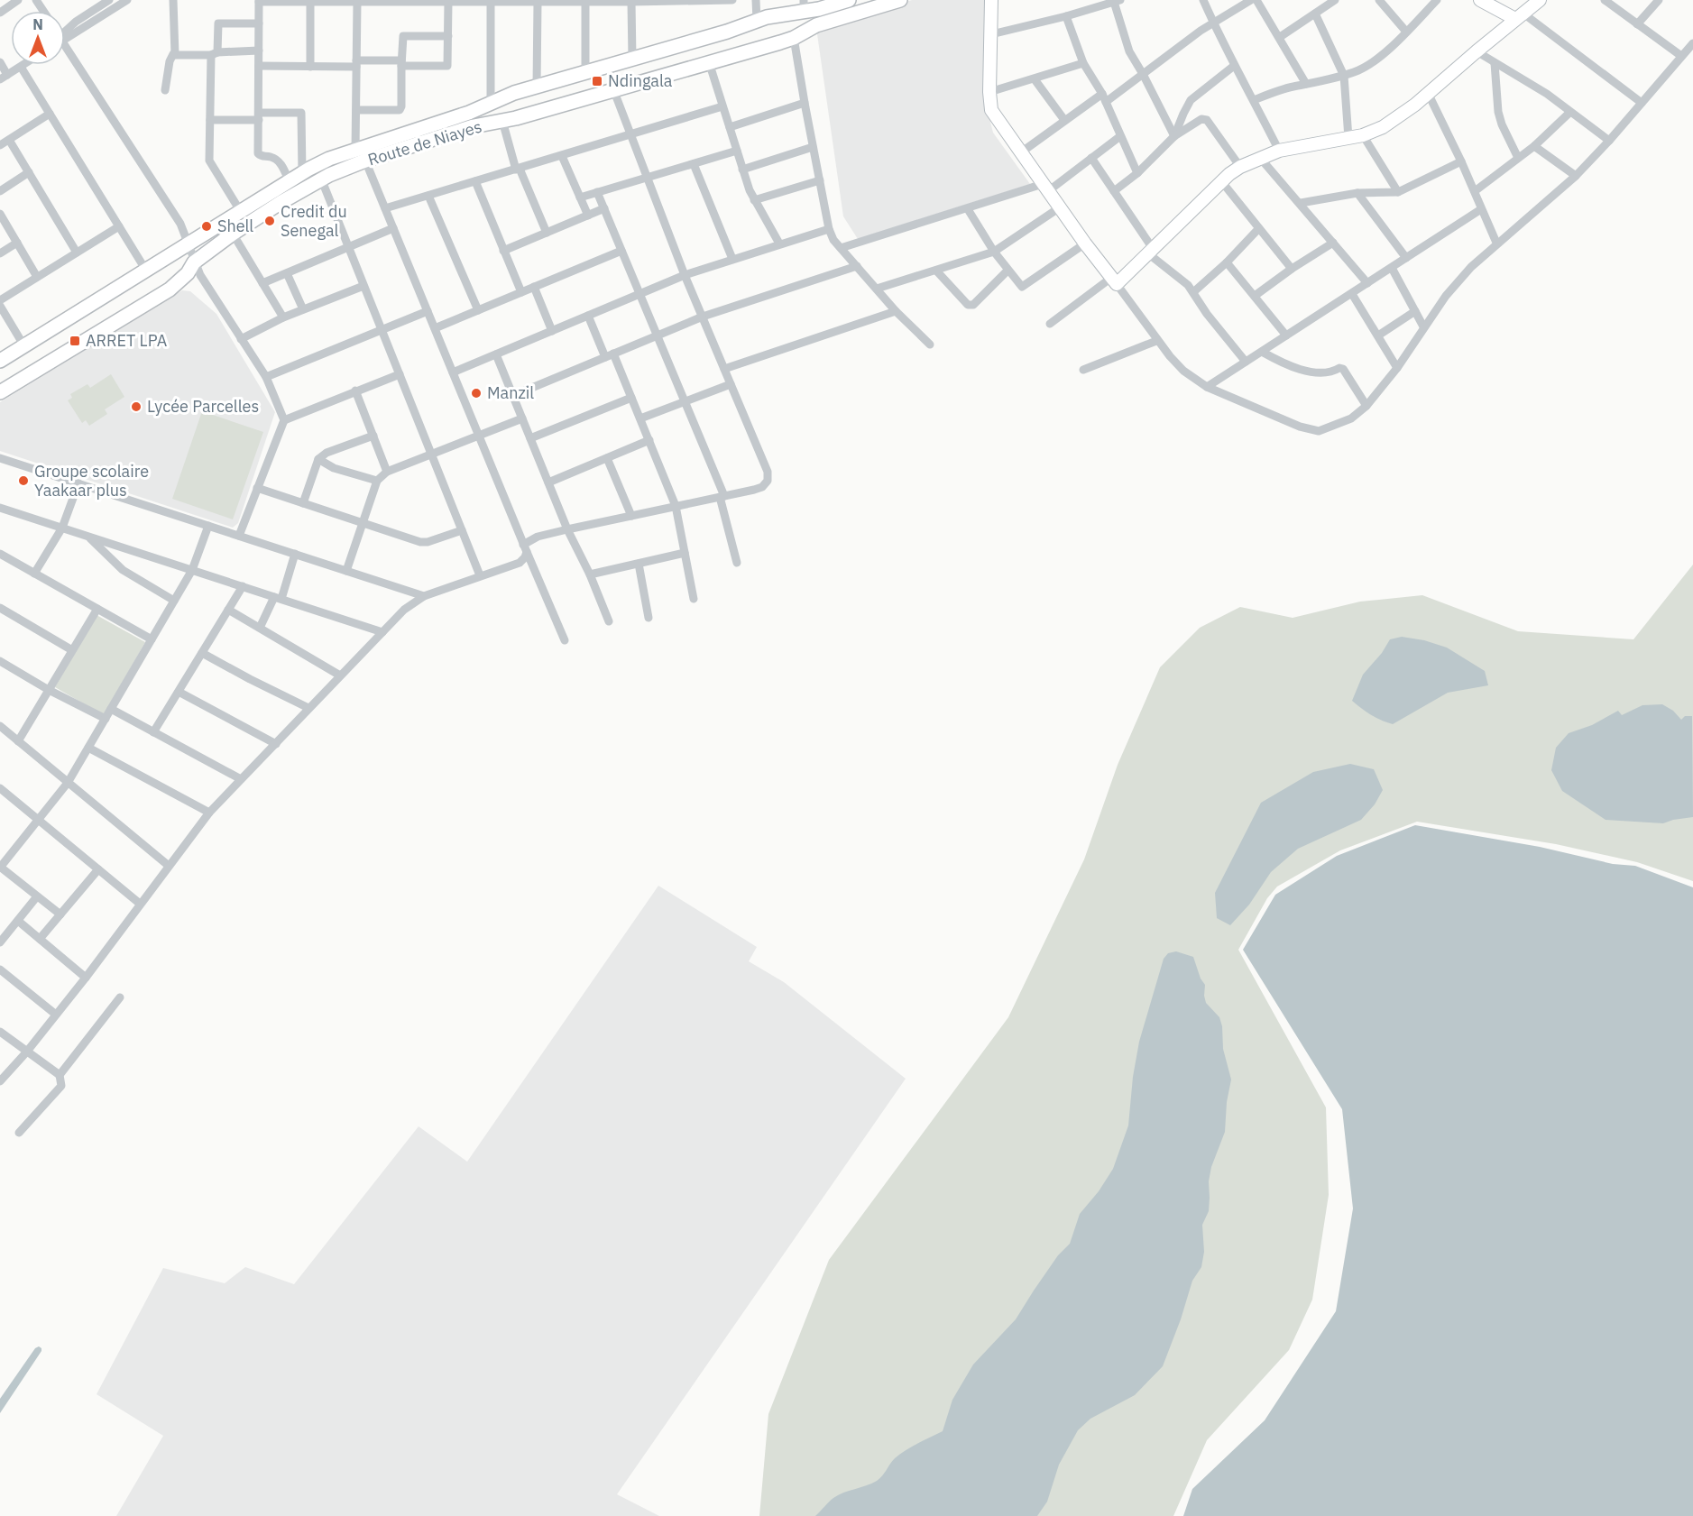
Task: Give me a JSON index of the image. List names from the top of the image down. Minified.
{"streets":{"main road":["Route de Niayes"]},"places":{"transit":["Ndingala","ARRET LPA"],"other":["Credit du Senegal","Shell","Manzil","Lycée Parcelles","Groupe scolaire Yaakaar plus"]},"north":"top"}
